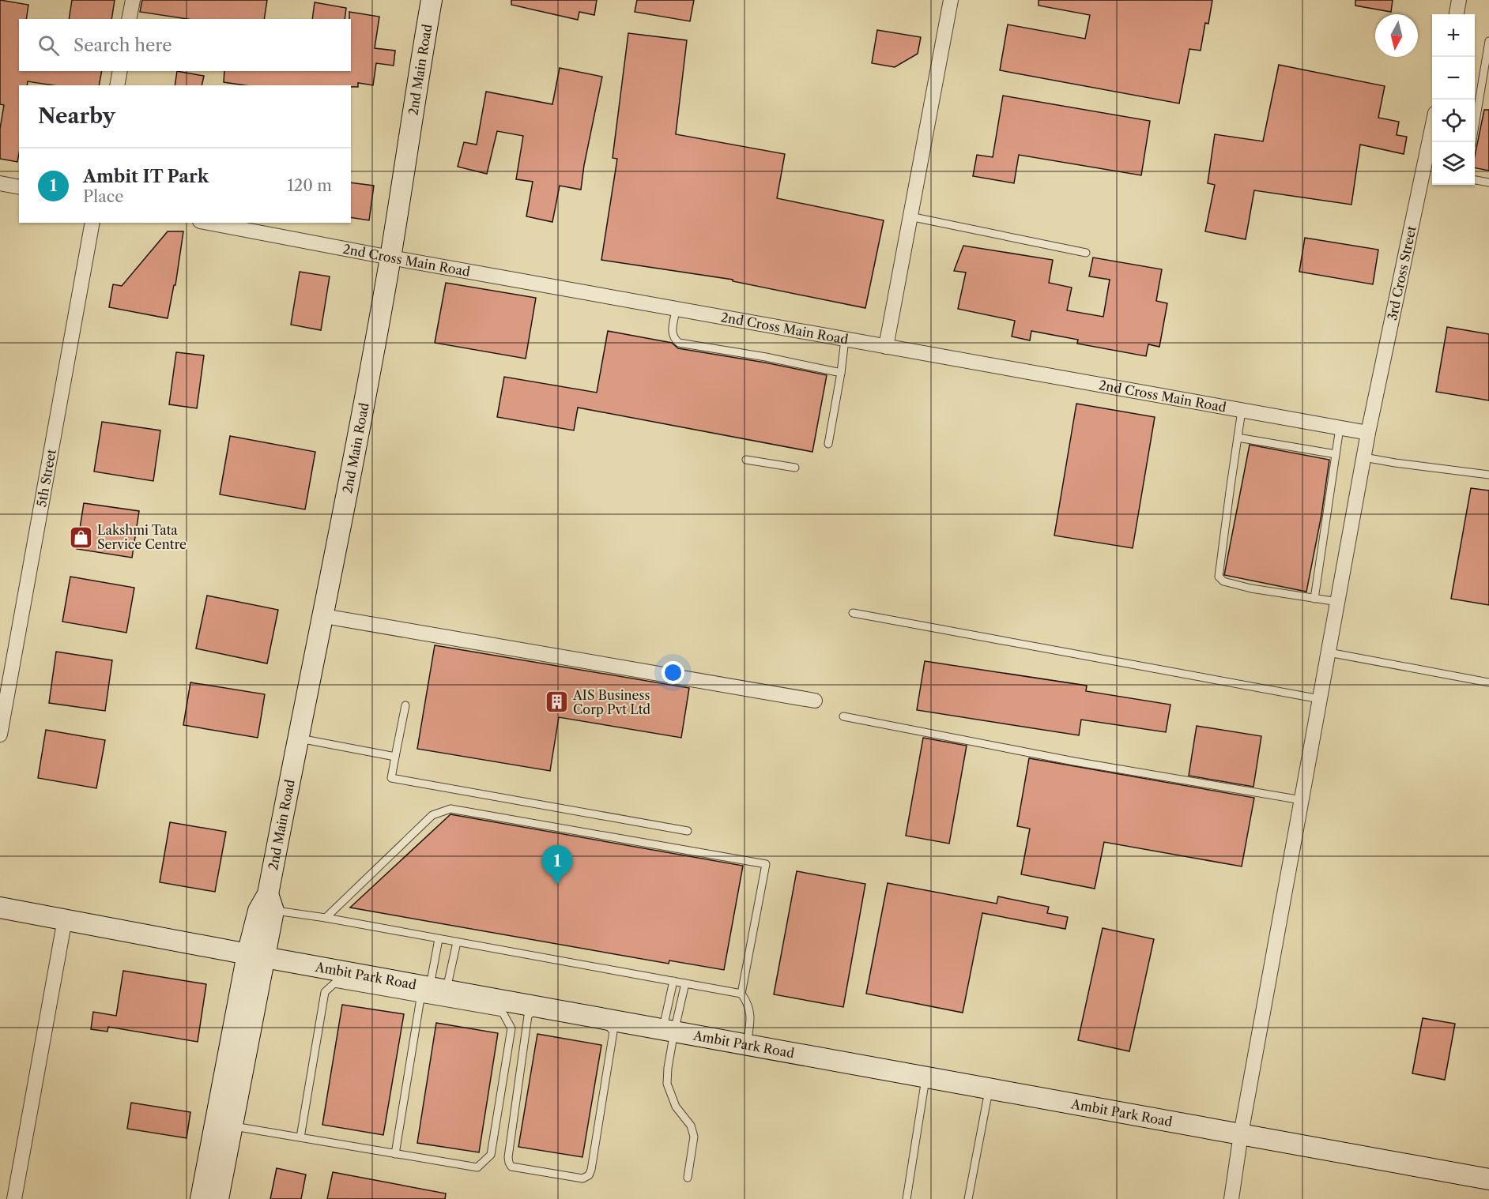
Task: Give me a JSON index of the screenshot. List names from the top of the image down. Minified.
{"streets":{"street":["2nd Main Road","2nd Cross Main Road","3rd Cross Street","5th Street","Ambit Park Road"]},"crossings":[["2nd Main Road","2nd Cross Main Road"],["2nd Main Road","Ambit Park Road"],["2nd Cross Main Road","3rd Cross Street"],["3rd Cross Street","Ambit Park Road"]],"places":{"shop":["Lakshmi Tata Service Centre"],"building":["AIS Business Corp Pvt Ltd"]},"north":"bottom","page":{"map_buttons":["+","−"],"search":"Search here","heading":"Nearby","list":[{"mark":"1","name":"Ambit IT Park","note":"Place","value":"120 m"}],"pins":"1"}}
